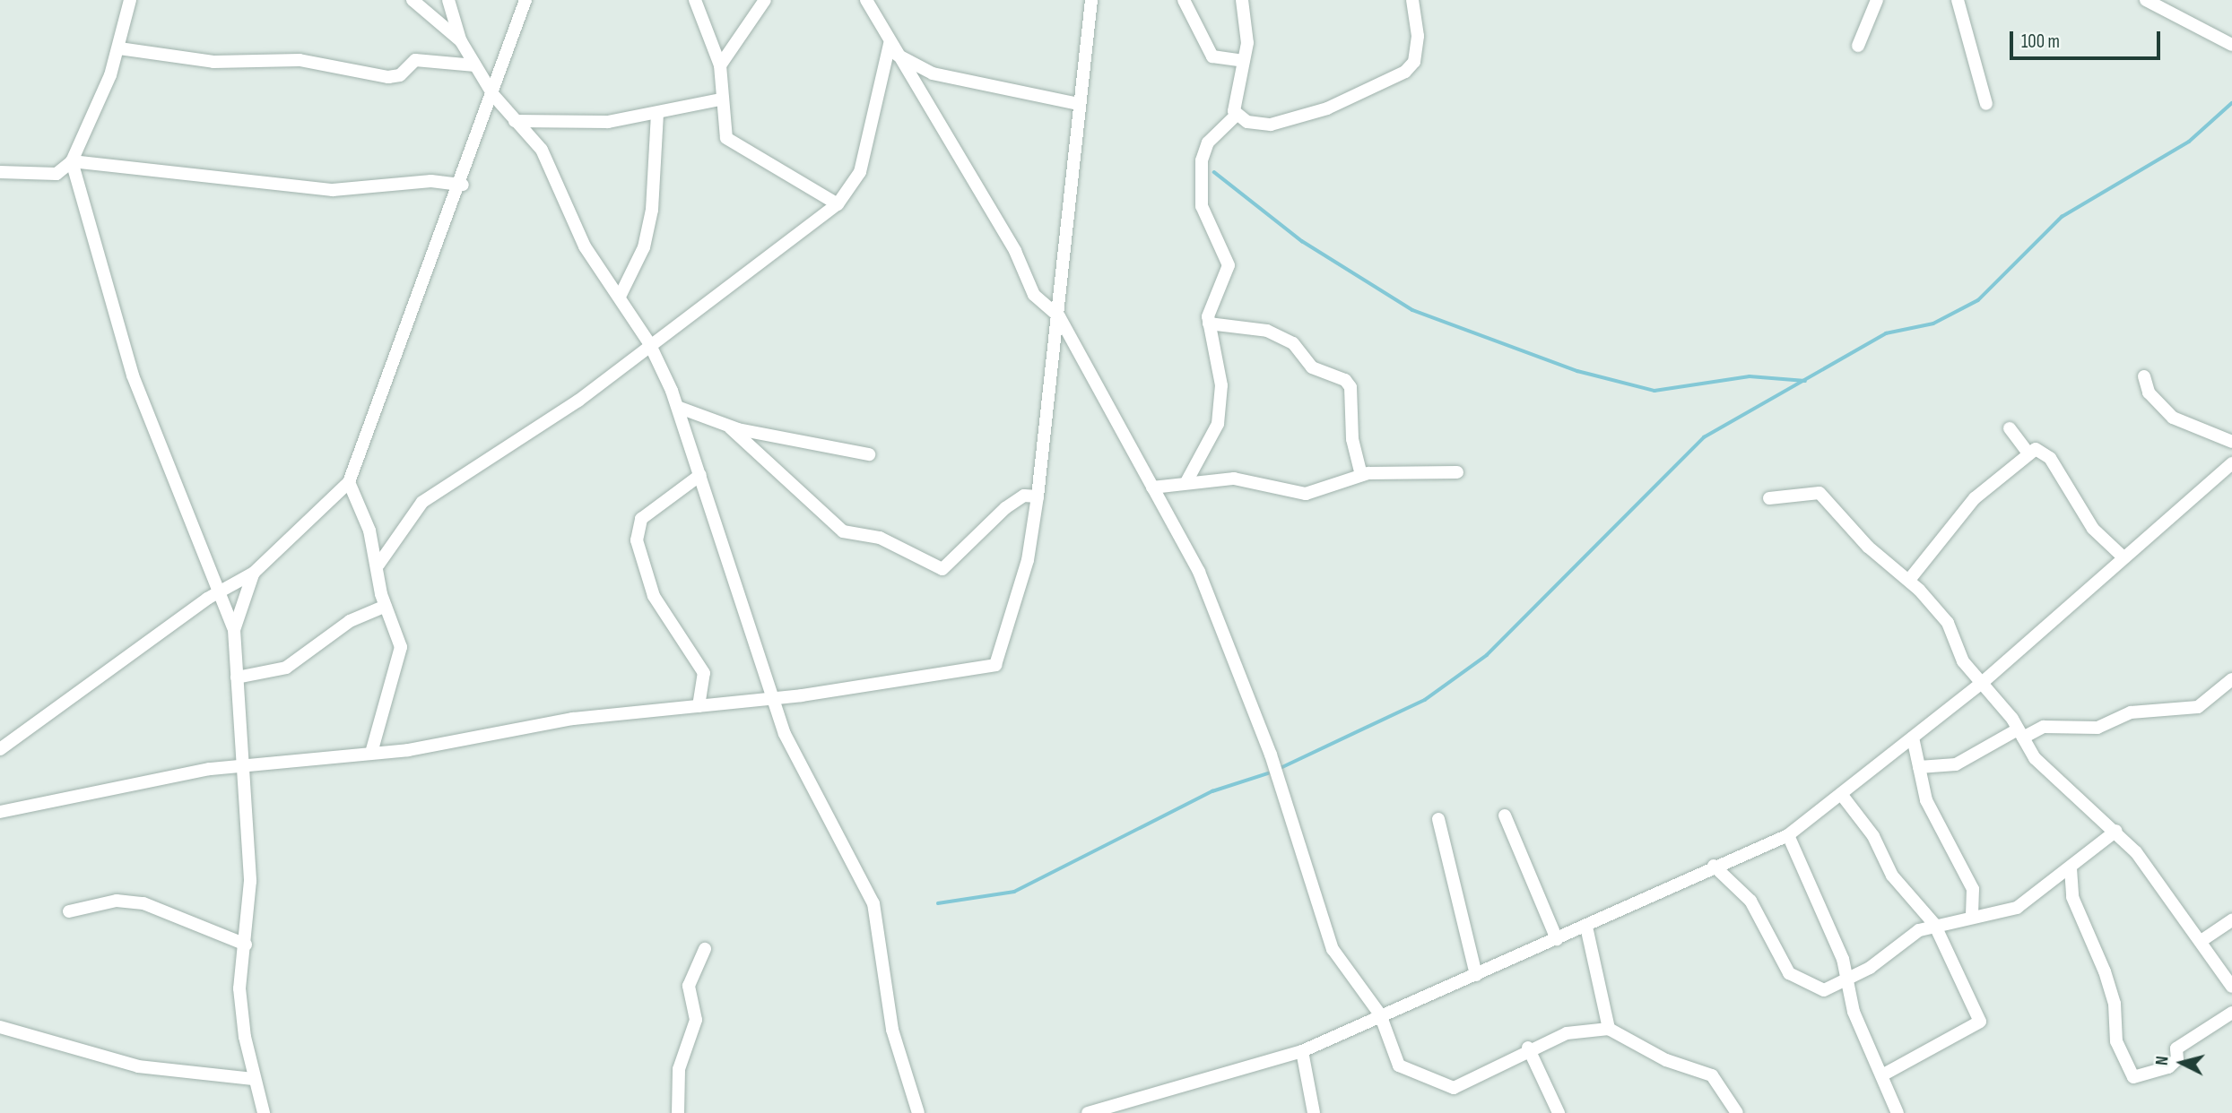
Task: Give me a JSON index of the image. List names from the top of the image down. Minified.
{"scale_bar":"100 m","north":"left"}
